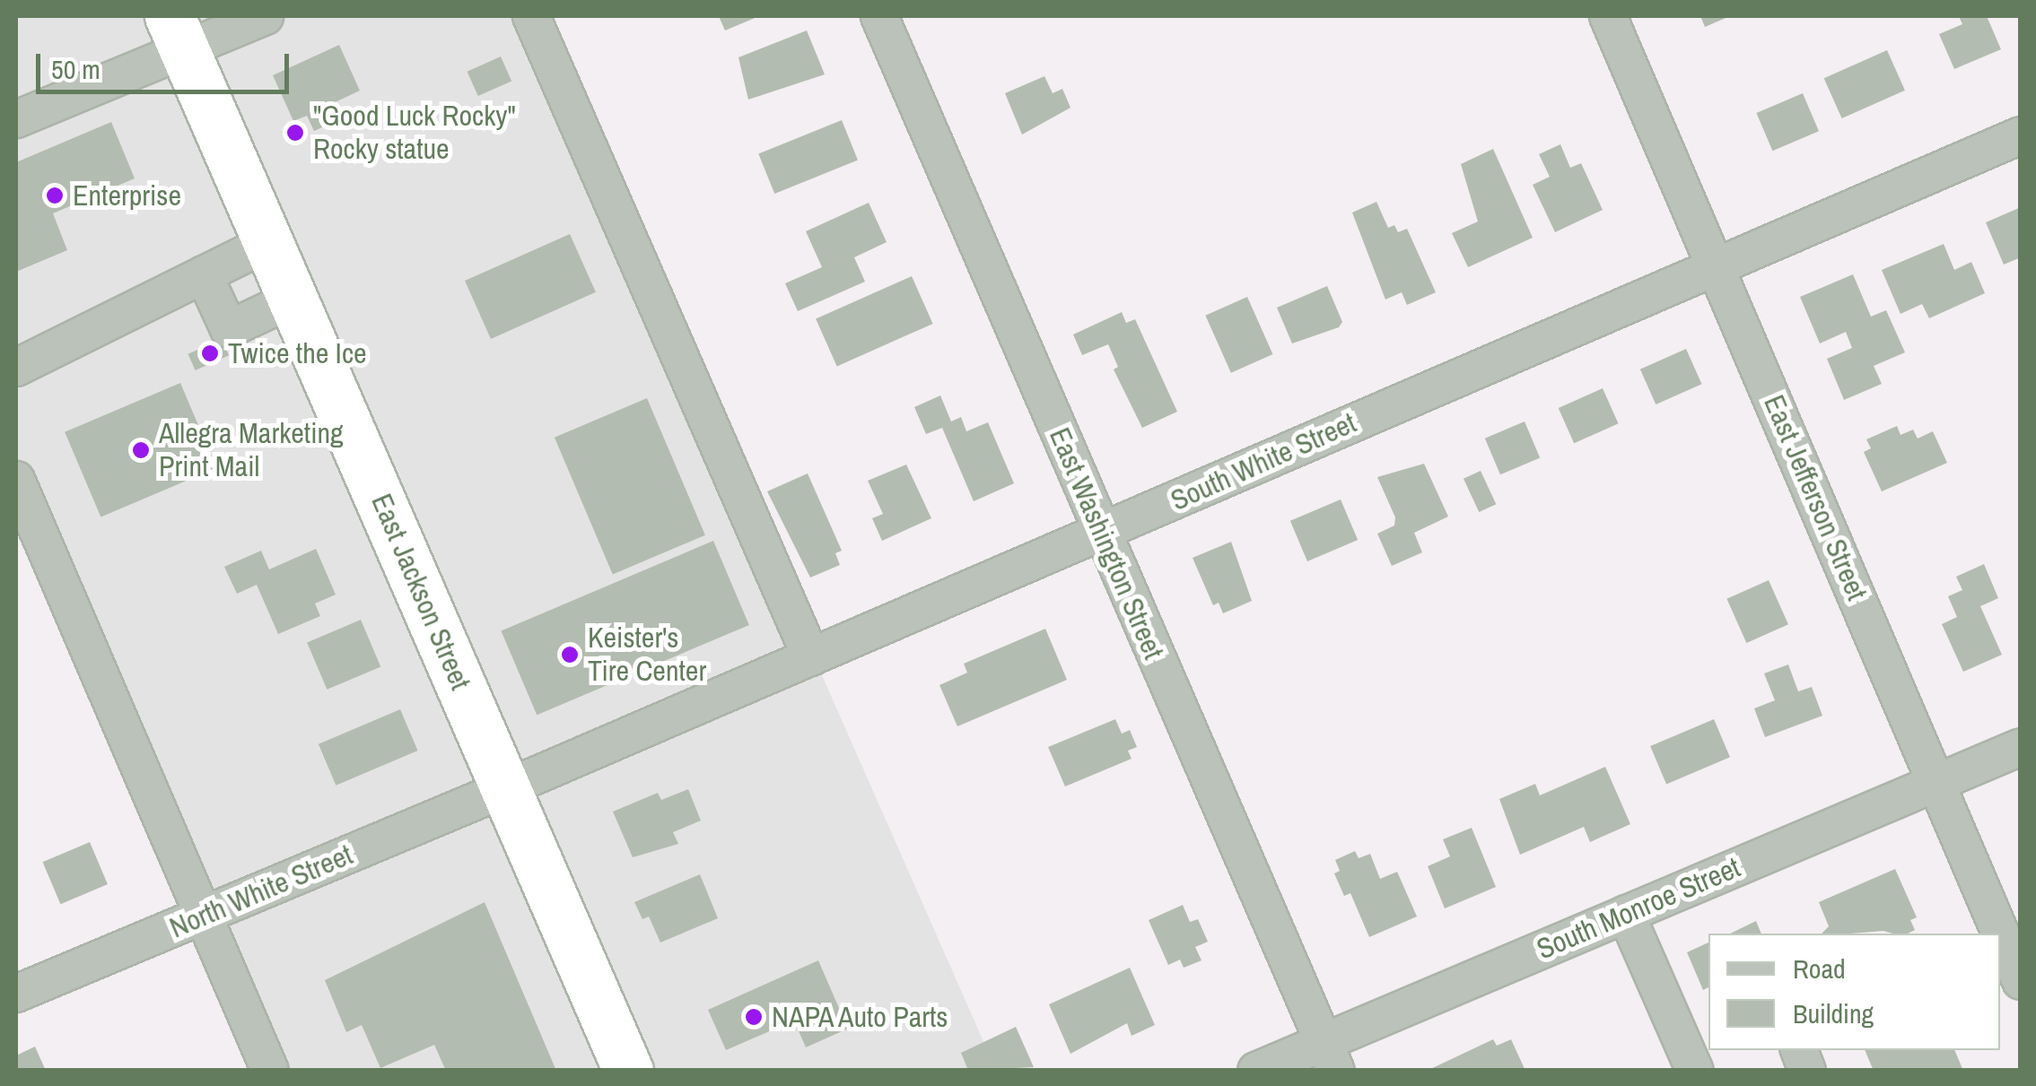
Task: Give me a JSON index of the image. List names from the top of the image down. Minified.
{"streets":{"highway":["East Jackson Street"],"street":["South White Street","East Jefferson Street","East Washington Street","North White Street","South Monroe Street"]},"crossings":[["South White Street","East Jefferson Street"],["South White Street","East Washington Street"],["South White Street","East Jackson Street"],["South White Street","North White Street"],["East Jefferson Street","South Monroe Street"],["East Washington Street","South Monroe Street"],["East Jackson Street","North White Street"]],"places":["\"Good Luck Rocky\" Rocky statue","Enterprise","Twice the Ice","Allegra Marketing Print Mail","Keister's Tire Center","NAPA Auto Parts"],"legend":["Road","Building"],"scale_bar":"50 m"}
